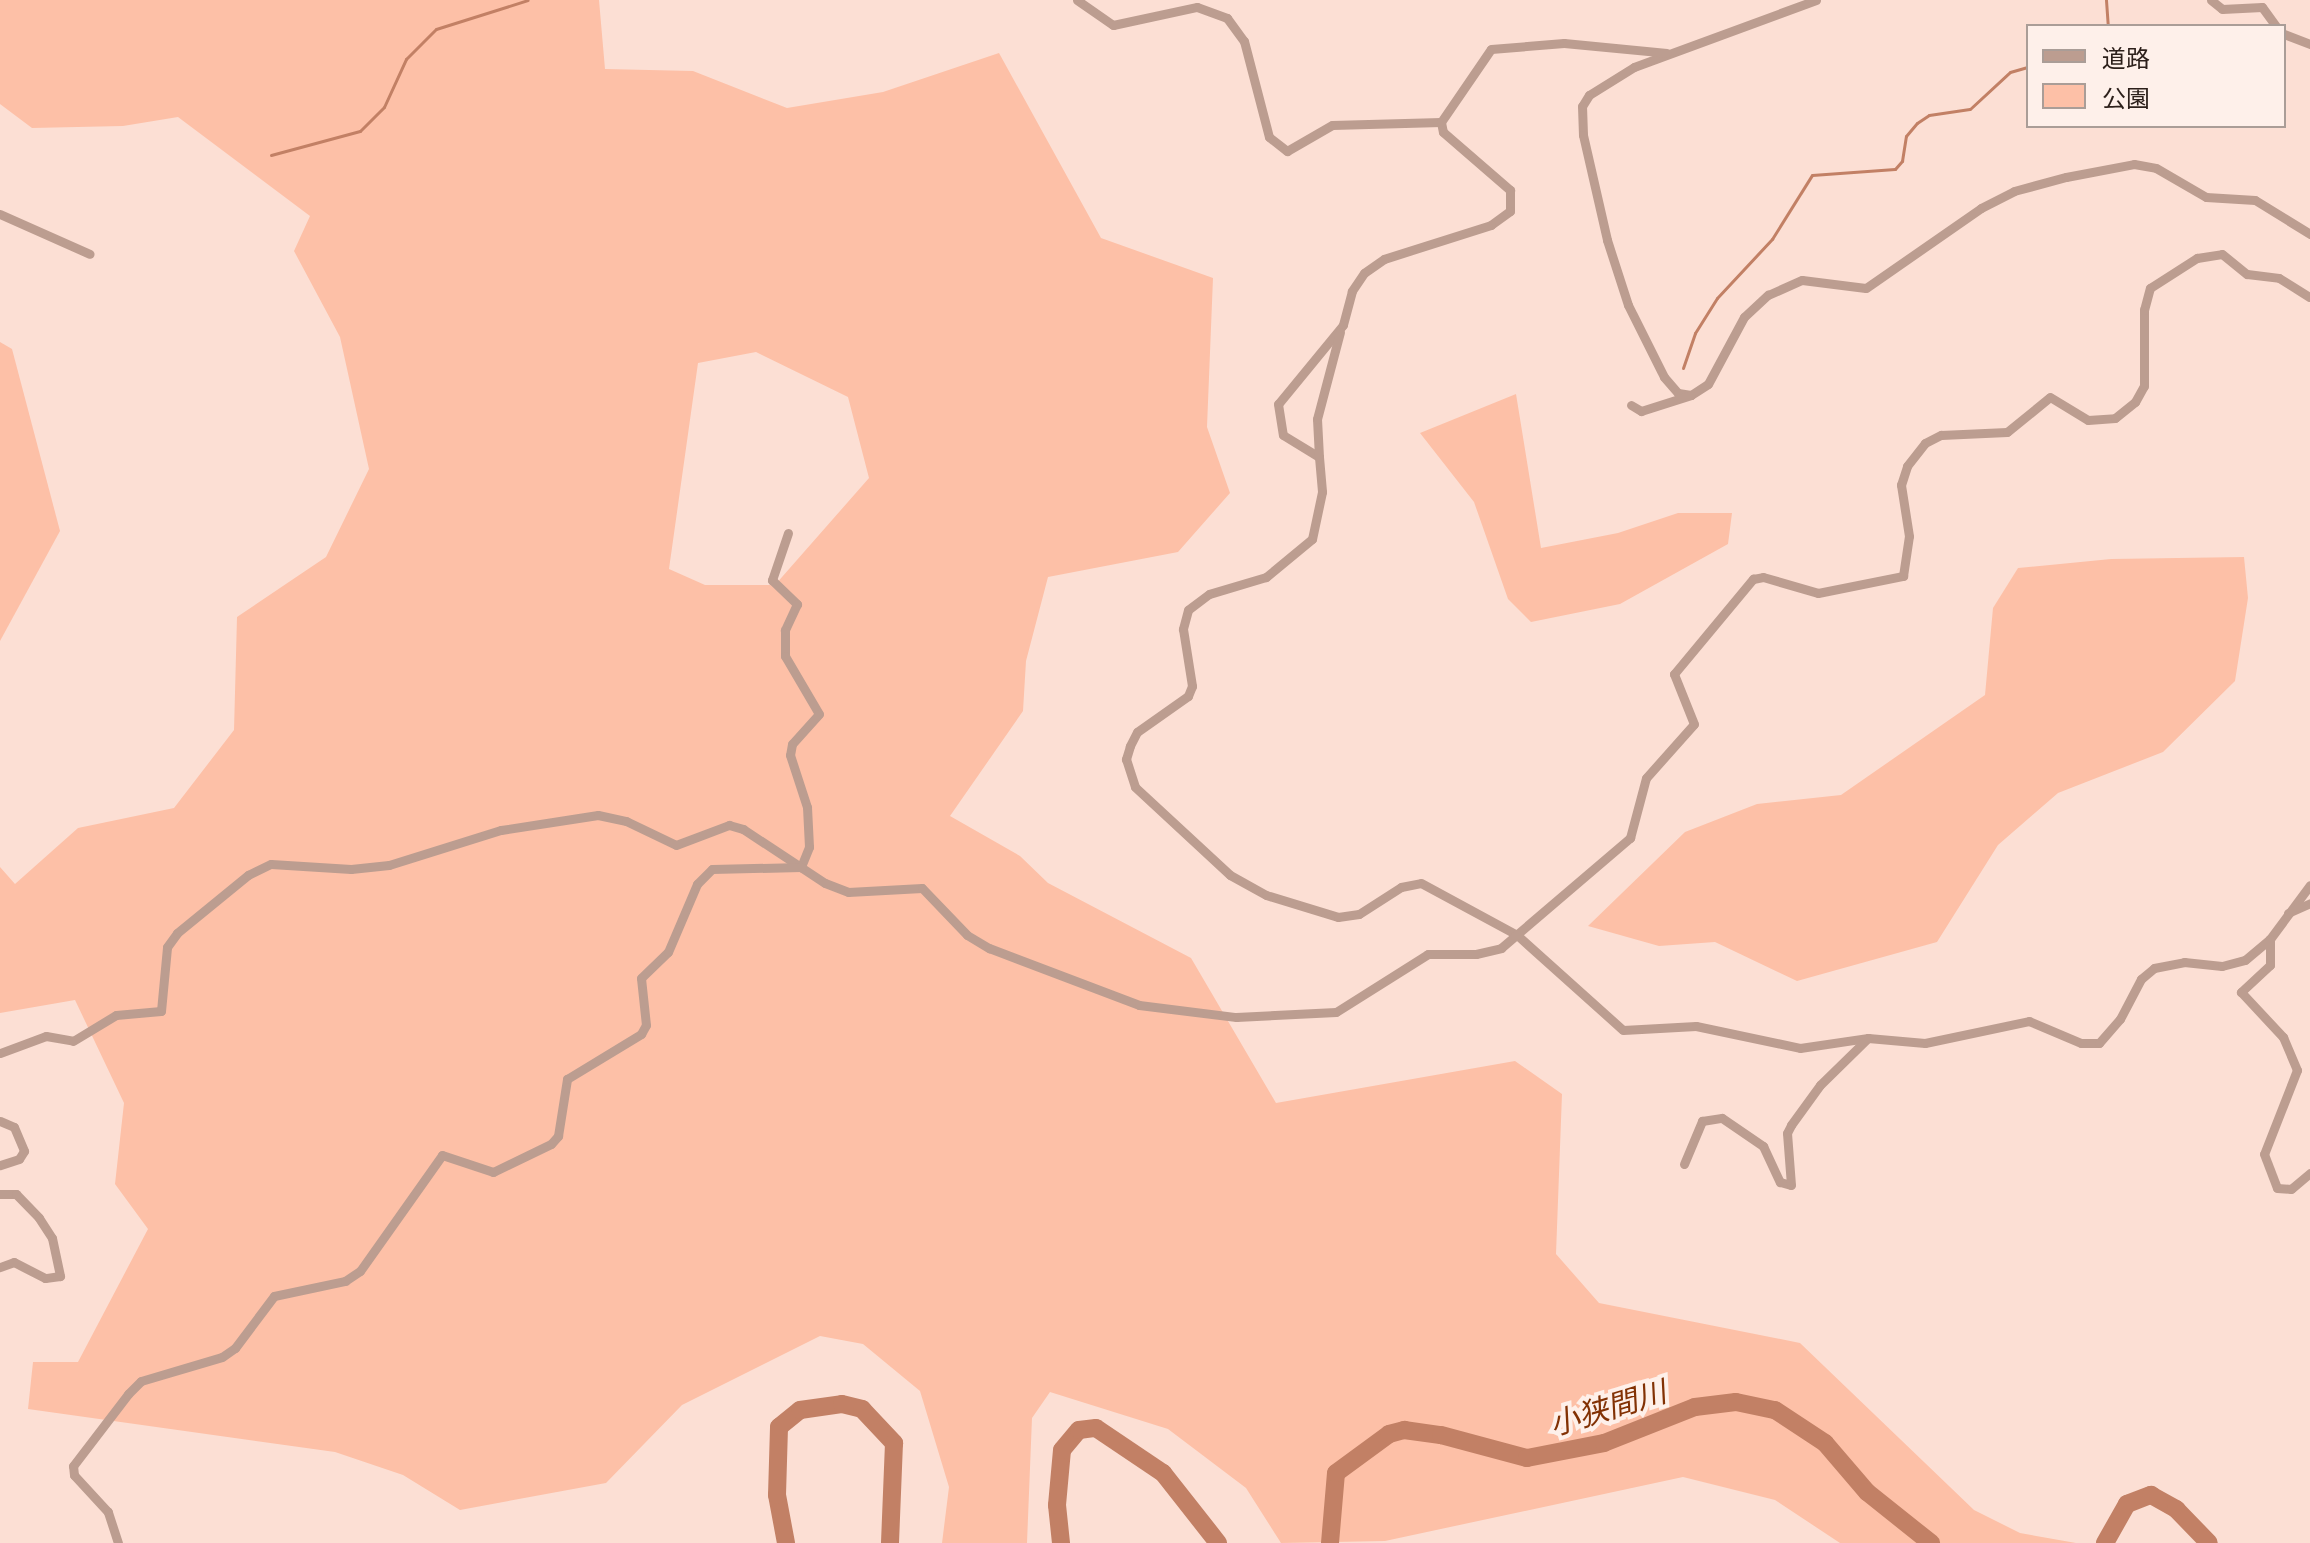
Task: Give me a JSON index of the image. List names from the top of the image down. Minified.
{"water":["小狭間川"],"legend":["道路","公園"]}
